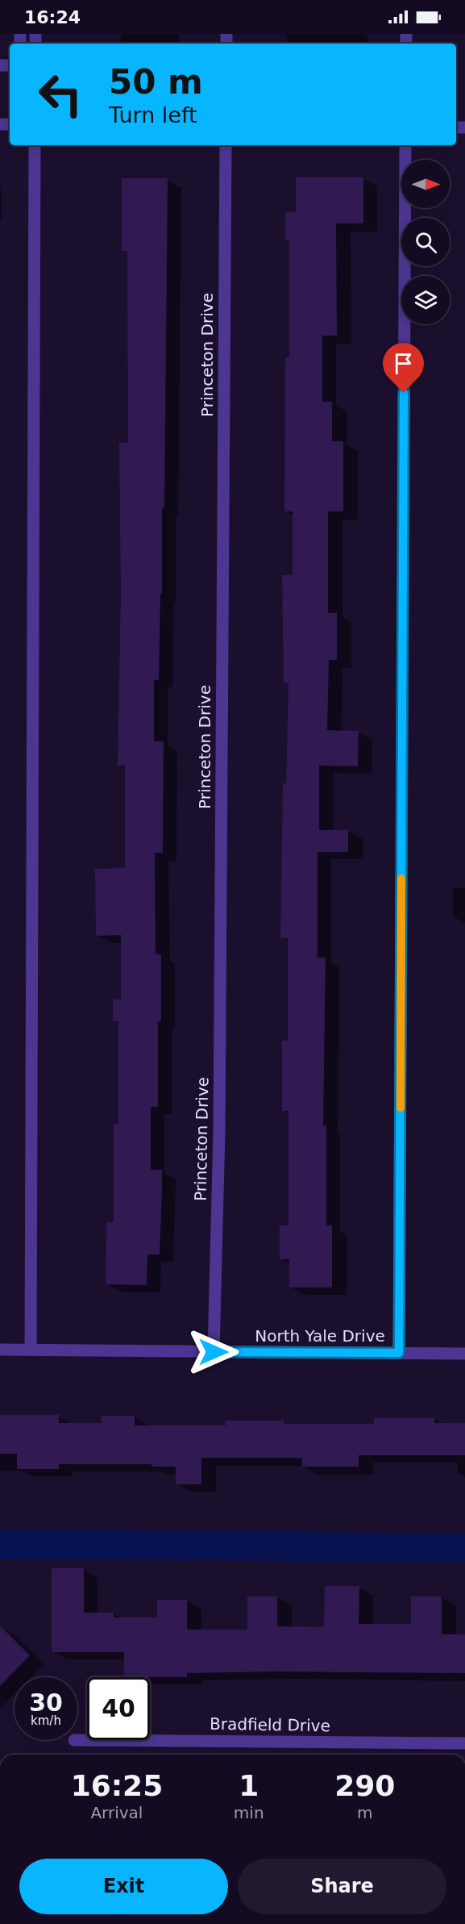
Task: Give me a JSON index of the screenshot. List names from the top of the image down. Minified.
{"streets":{"street":["Princeton Drive","North Yale Drive","Bradfield Drive"]},"crossings":[["Princeton Drive","North Yale Drive"]],"north":"right","page":{"status":"16:24","turn":["50 m","Turn left"],"speed":"30 km/h","limit":"40","eta":["16:25","Arrival","1","min","290","m"],"buttons":["Exit","Share"]}}
